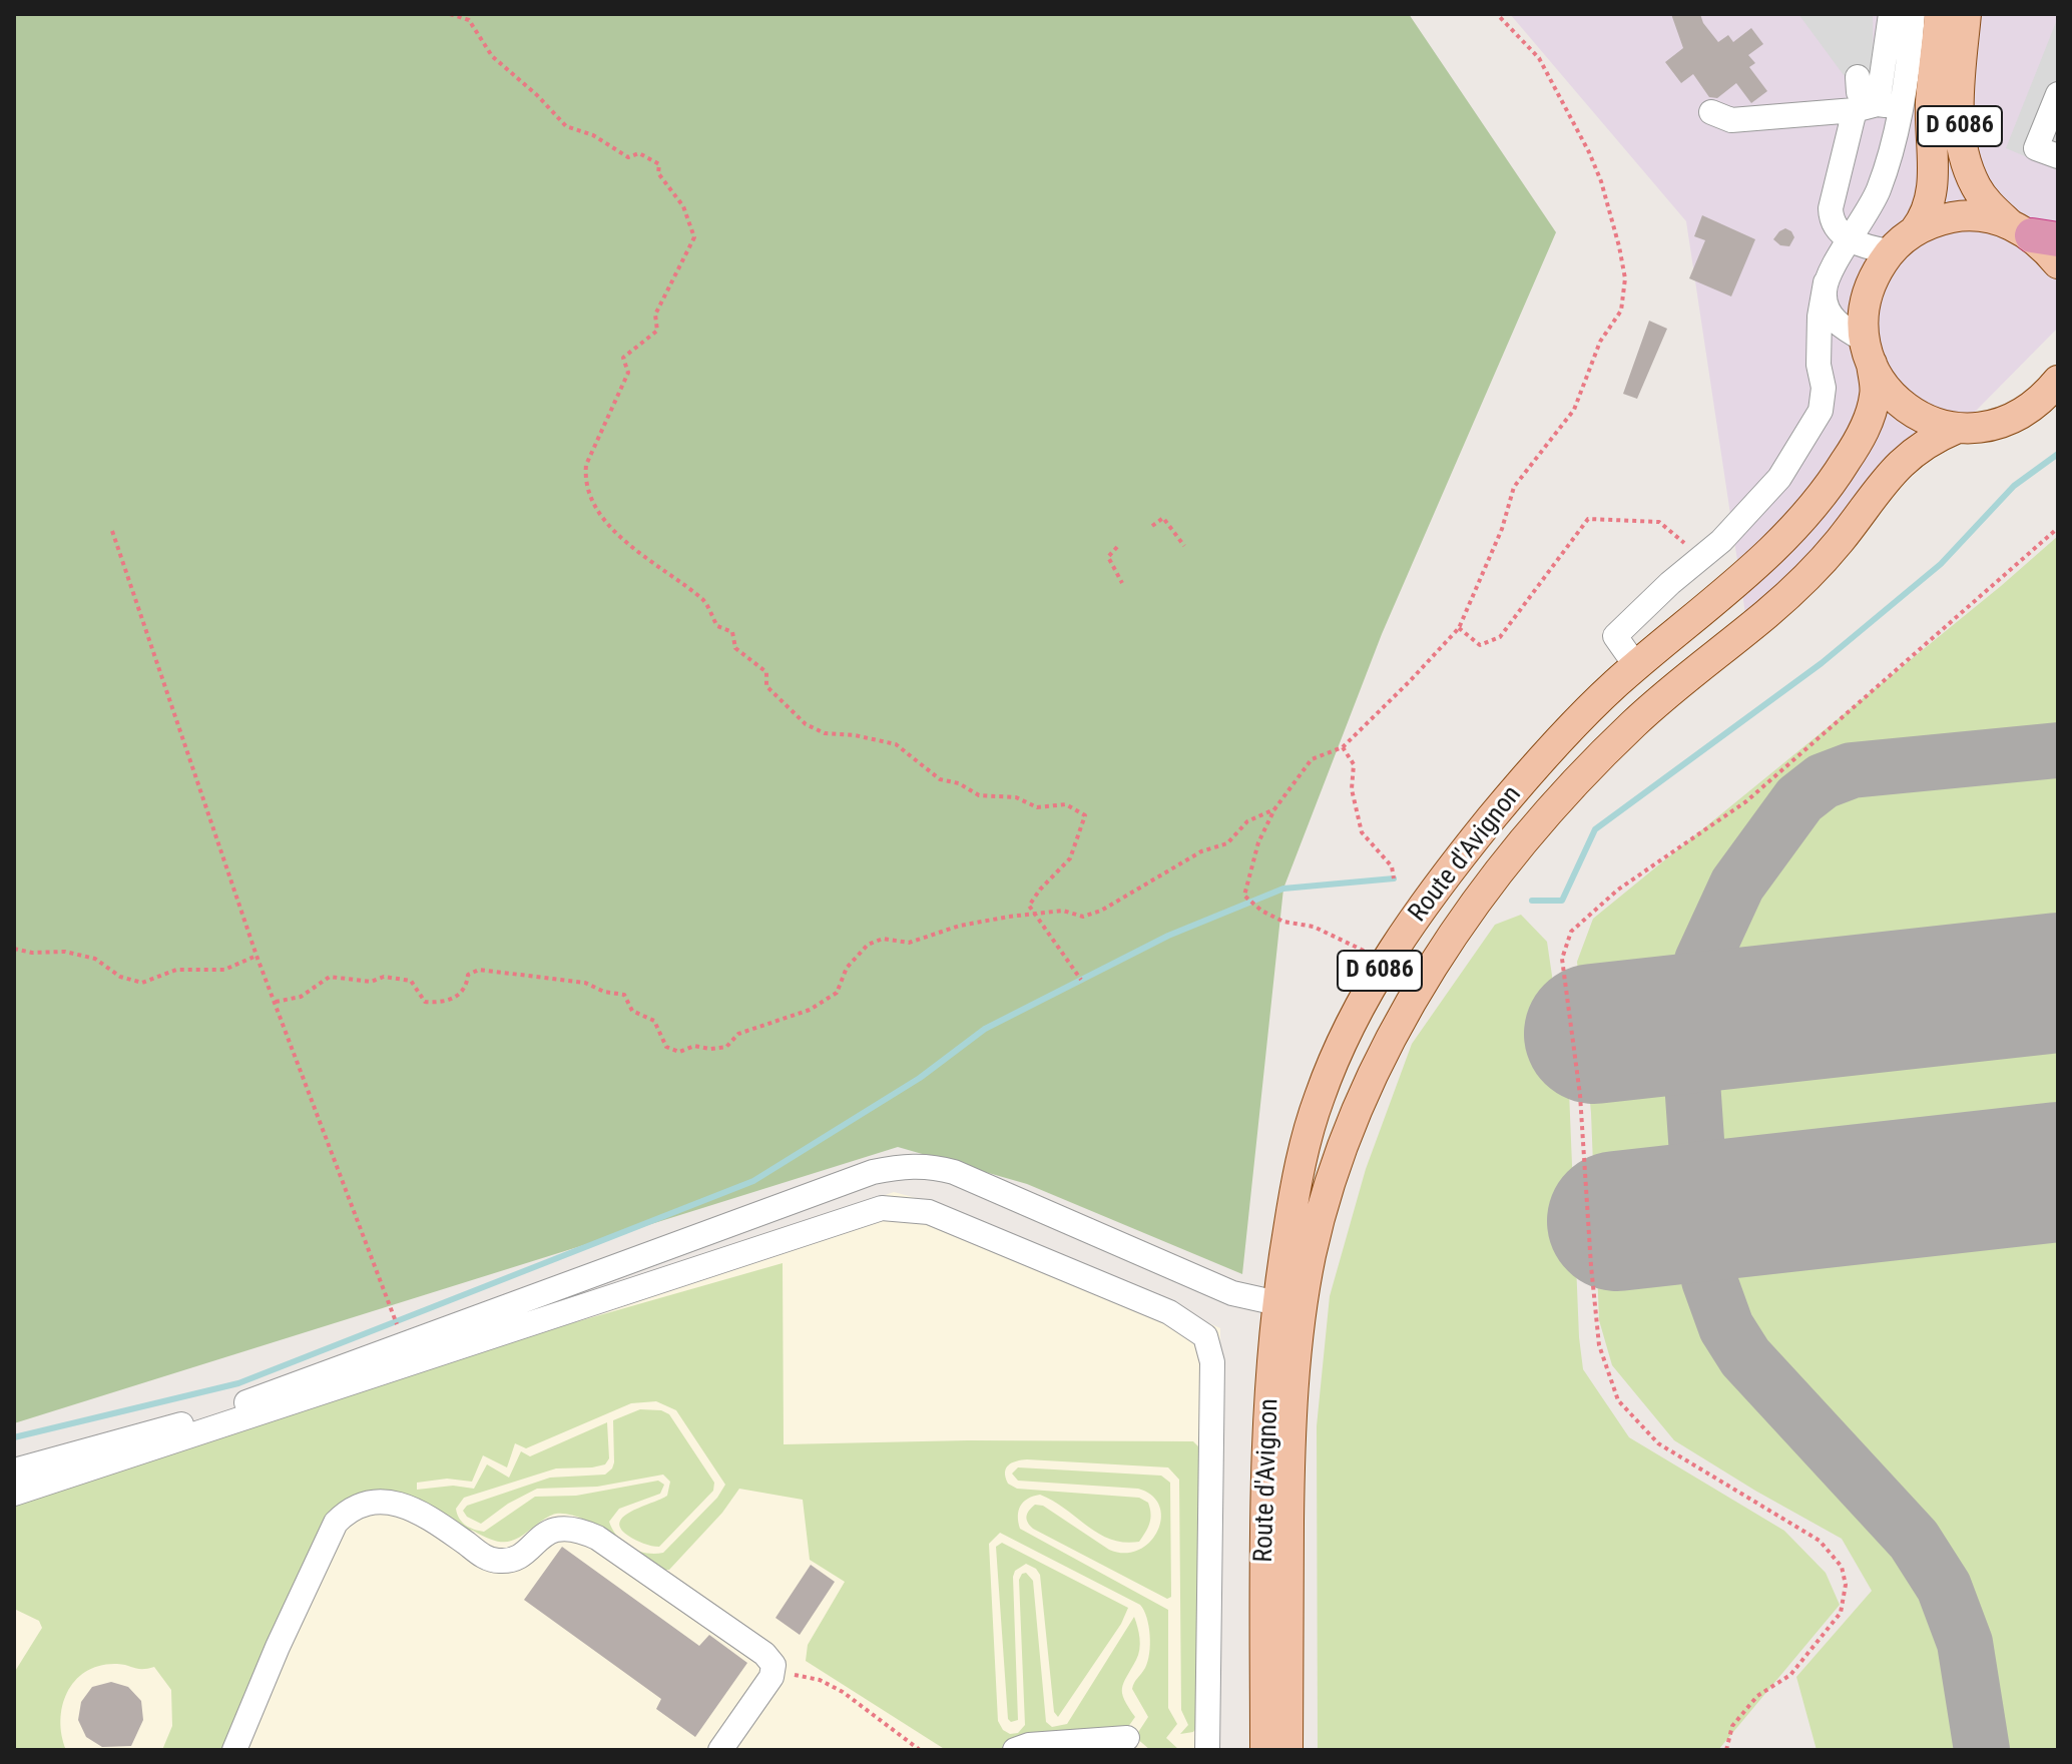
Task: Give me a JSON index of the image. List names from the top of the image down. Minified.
{"streets":{"main road":["D 6086","Route d'Avignon"]}}
